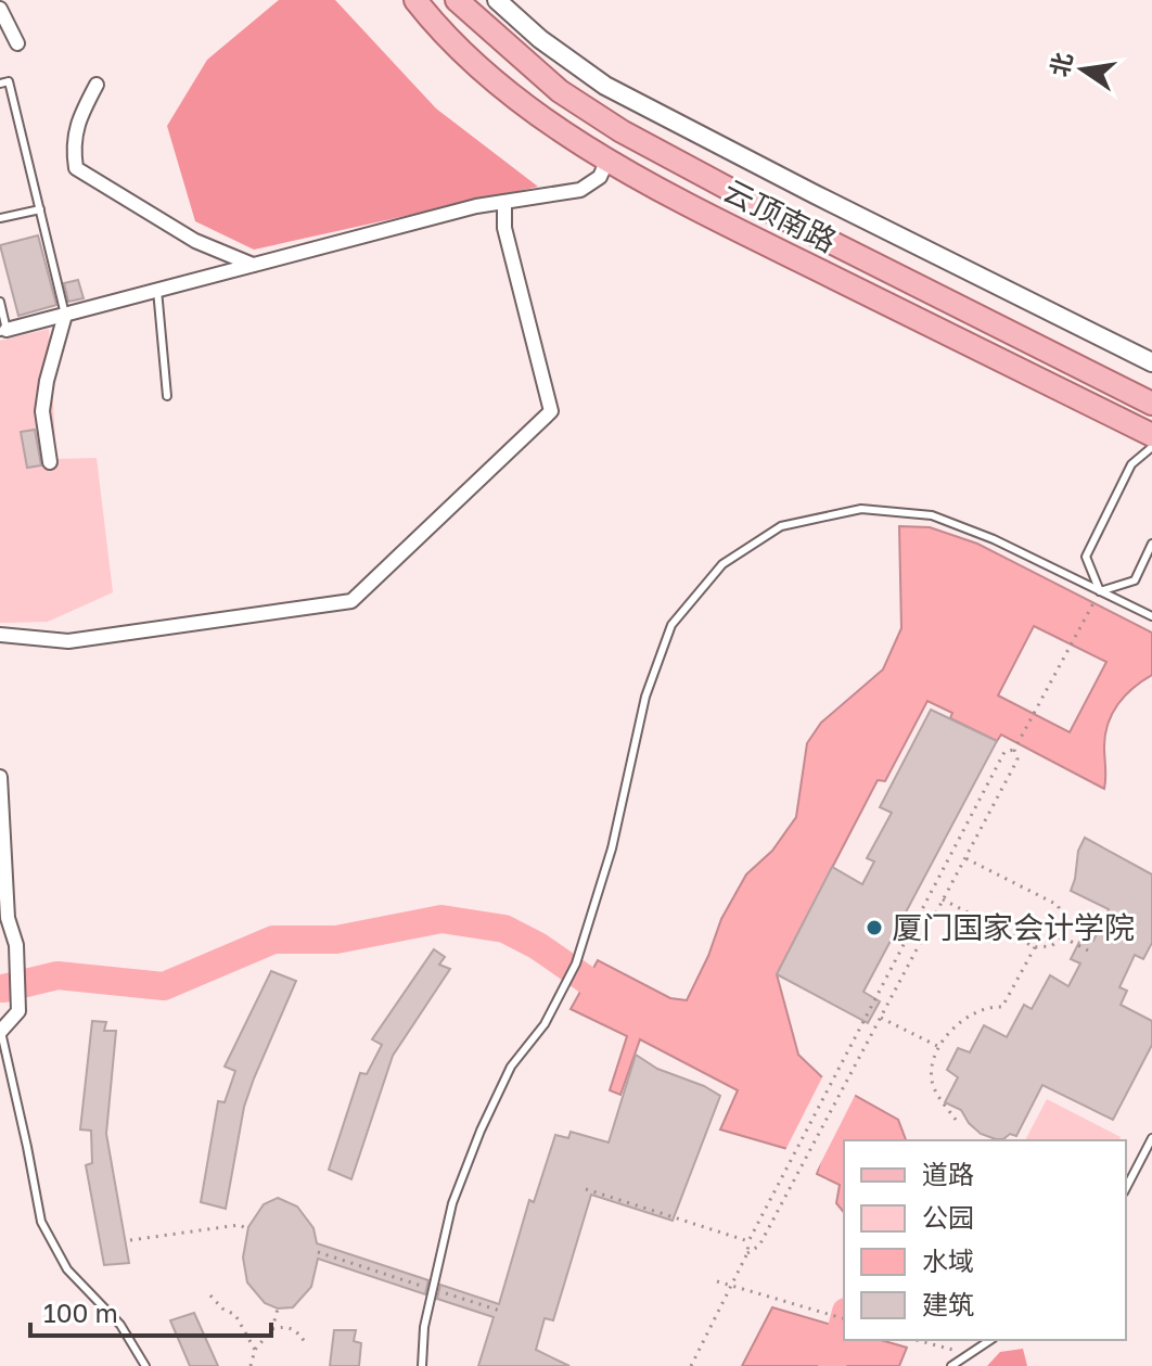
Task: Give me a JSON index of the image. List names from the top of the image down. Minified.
{"streets":{"main road":["云顶南路"]},"places":["厦门国家会计学院"],"legend":["道路","公园","水域","建筑"],"scale_bar":"100 m","north":"left"}
